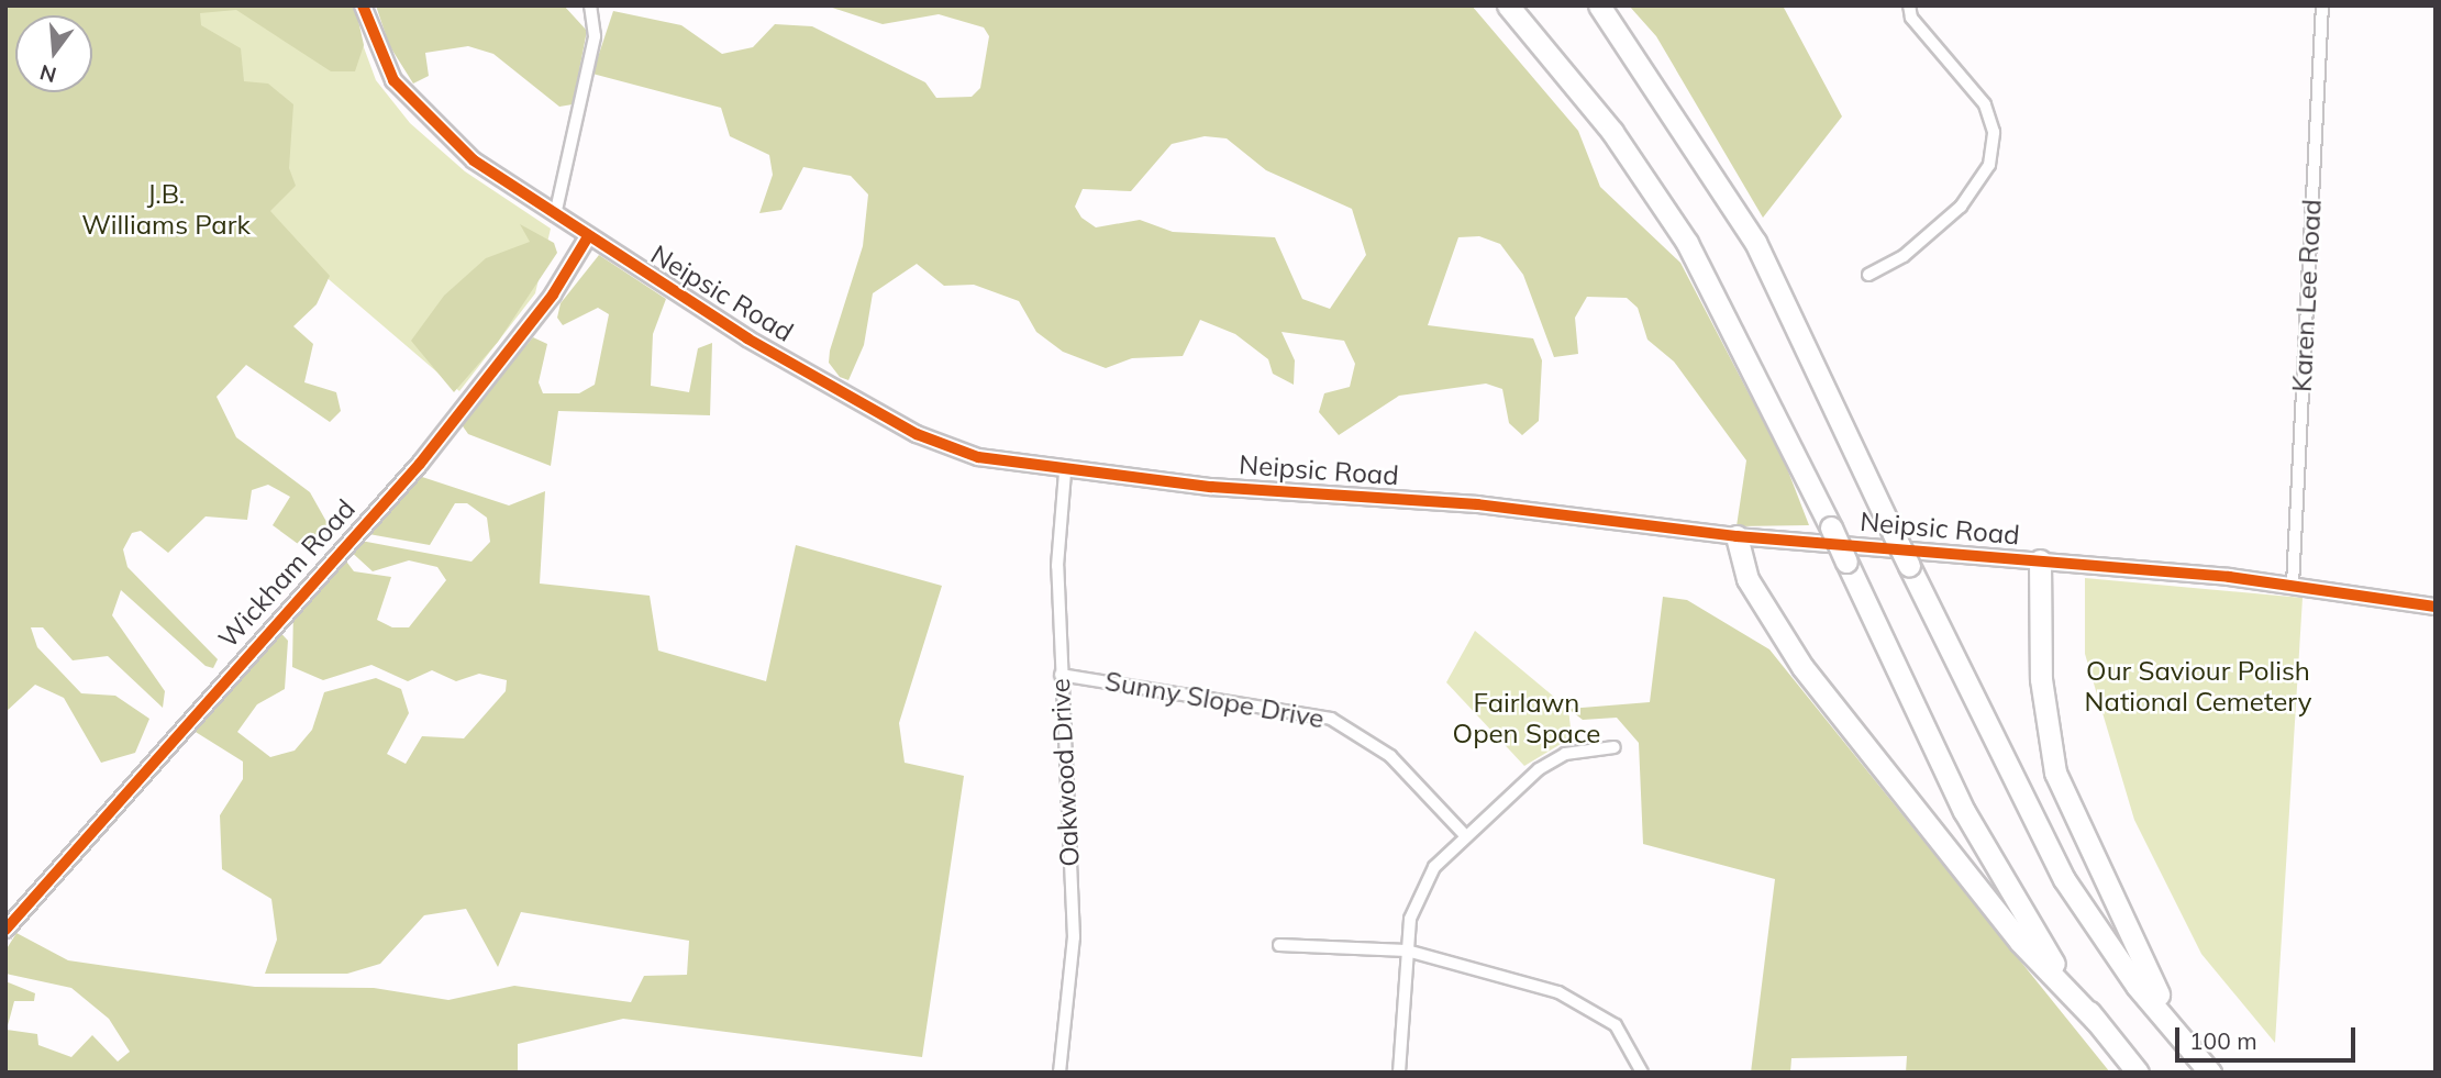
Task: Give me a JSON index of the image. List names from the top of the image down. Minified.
{"streets":{"street":["Neipsic Road","Karen Lee Road","Wickham Road","Sunny Slope Drive","Oakwood Drive"]},"crossings":[["Neipsic Road","Karen Lee Road"],["Neipsic Road","Wickham Road"],["Neipsic Road","Oakwood Drive"],["Sunny Slope Drive","Oakwood Drive"]],"parks":["J.B. Williams Park","Our Saviour Polish National Cemetery","Fairlawn Open Space"],"scale_bar":"100 m","north":"bottom"}
